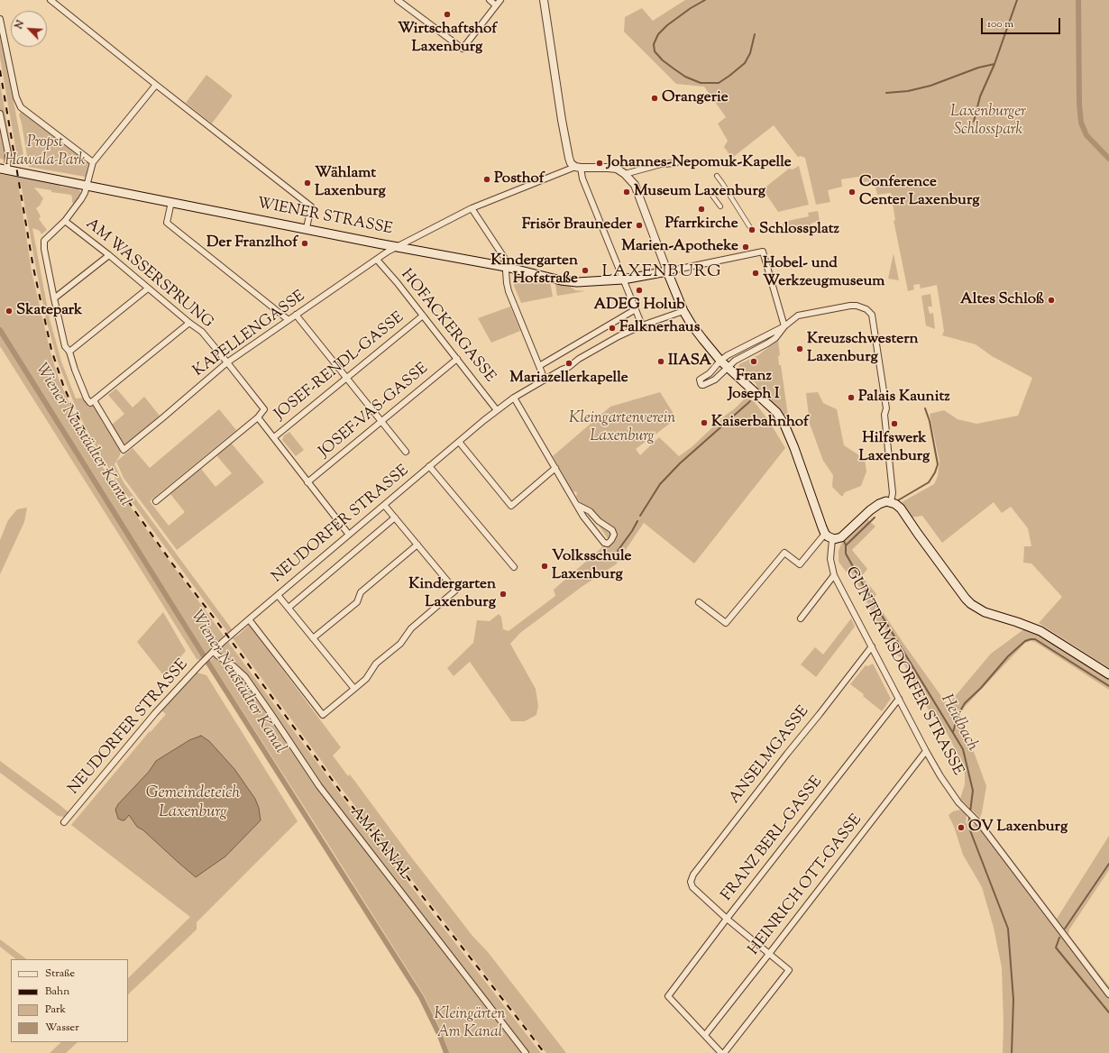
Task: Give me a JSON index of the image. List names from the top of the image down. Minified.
{"streets":{"main road":["WIENER STRASSE"],"street":["AM WASSERSPRUNG","HOFACKERGASSE","KAPELLENGASSE","JOSEF-RENDL-GASSE","JOSEF-VAS-GASSE","NEUDORFER STRASSE","GUNTRAMSDORFER STRASSE","ANSELMGASSE","FRANZ BERL-GASSE","AM KANAL","HEINRICH OTT-GASSE"]},"crossings":[["WIENER STRASSE","KAPELLENGASSE"],["AM WASSERSPRUNG","KAPELLENGASSE"],["HOFACKERGASSE","KAPELLENGASSE"],["HOFACKERGASSE","JOSEF-RENDL-GASSE"],["HOFACKERGASSE","JOSEF-VAS-GASSE"],["HOFACKERGASSE","NEUDORFER STRASSE"],["NEUDORFER STRASSE","AM KANAL"],["GUNTRAMSDORFER STRASSE","ANSELMGASSE"],["GUNTRAMSDORFER STRASSE","FRANZ BERL-GASSE"],["GUNTRAMSDORFER STRASSE","HEINRICH OTT-GASSE"],["ANSELMGASSE","FRANZ BERL-GASSE"],["FRANZ BERL-GASSE","HEINRICH OTT-GASSE"]],"districts":["LAXENBURG"],"water":["Wiener Neustädter Kanal","Heidbach","Gemeindeteich Laxenburg"],"parks":["Laxenburger Schlosspark","Propst Hawala-Park","Kleingartenverein Laxenburg","Kleingärten Am Kanal"],"places":["Wirtschaftshof Laxenburg","Orangerie","Johannes-Nepomuk-Kapelle","Posthof","Wählamt Laxenburg","Museum Laxenburg","Conference Center Laxenburg","Pfarrkirche","Frisör Brauneder","Schlossplatz","Der Franzlhof","Marien-Apotheke","Kindergarten Hofstraße","Hobel- und Werkzeugmuseum","ADEG Holub","Altes Schloß","Skatepark","Falknerhaus","Kreuzschwestern Laxenburg","IIASA","Franz Joseph I","Mariazellerkapelle","Palais Kaunitz","Kaiserbahnhof","Hilfswerk Laxenburg","Volksschule Laxenburg","Kindergarten Laxenburg","OV Laxenburg"],"legend":["Straße","Bahn","Park","Wasser"],"scale_bar":"100 m","north":"top left"}
